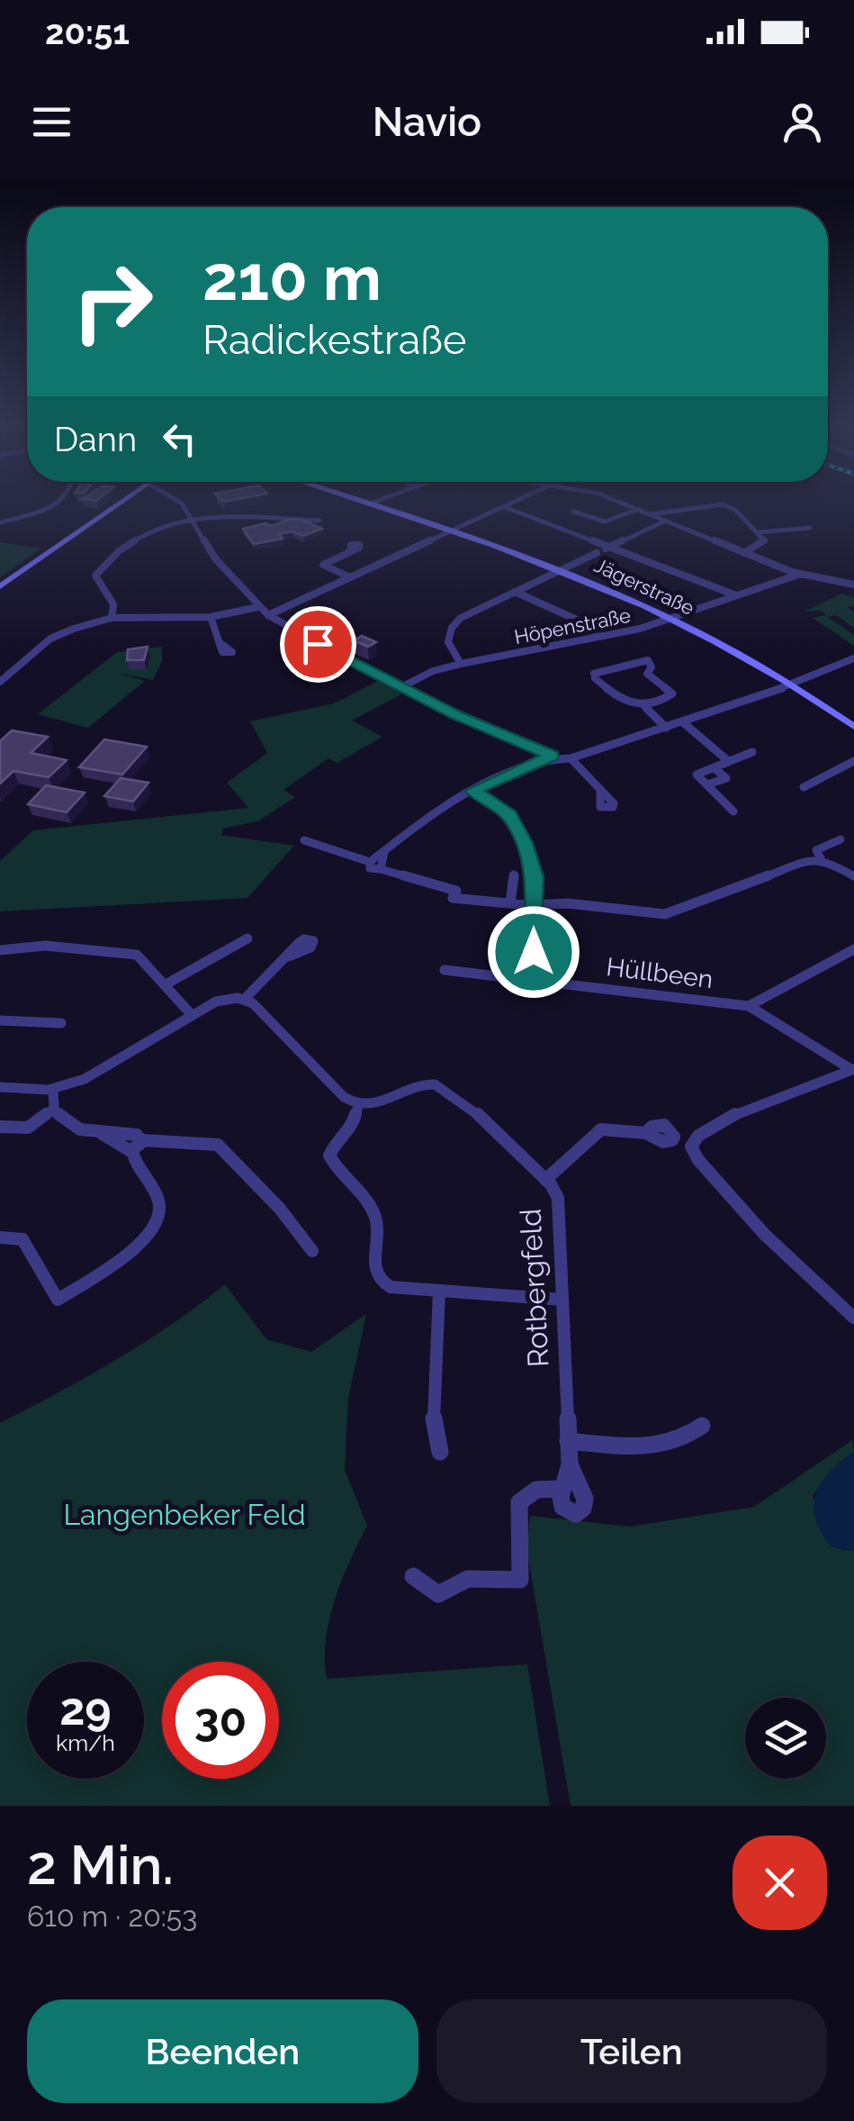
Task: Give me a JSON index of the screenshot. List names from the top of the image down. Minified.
{"streets":{"street":["Jägerstraße","Höpenstraße","Hüllbeen","Rotbergfeld"]},"crossings":[["Jägerstraße","Höpenstraße"]],"parks":["Langenbeker Feld"],"page":{"status":"20:51","header":"Navio","turn":["210 m","Radickestraße"],"then":"Dann","speed":"29 km/h","limit":"30","heading":["2 Min.","610 m · 20:53"],"buttons":["Beenden","Teilen"]}}
